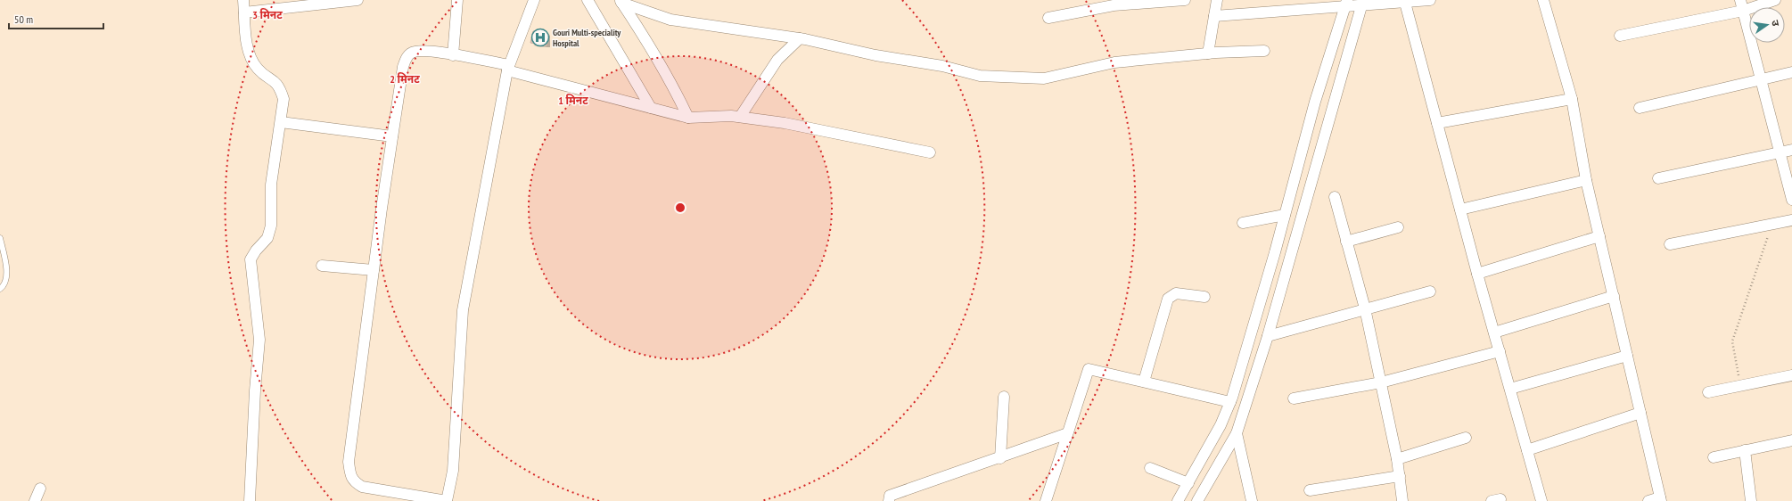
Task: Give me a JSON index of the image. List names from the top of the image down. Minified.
{"places":{"hospital":["Gouri Multi-speciality Hospital"]},"scale_bar":"50 m","north":"right","rings":["3 मिनट","2 मिनट","1 मिनट"]}
